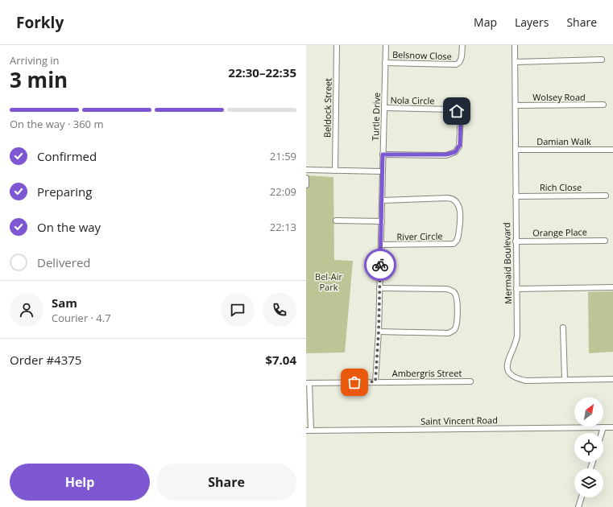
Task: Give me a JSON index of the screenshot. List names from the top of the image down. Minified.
{"streets":{"street":["Belsnow Close","Wolsey Road","Nola Circle","Beldock Street","Turtle Drive","Damian Walk","Rich Close","Orange Place","River Circle","Mermaid Boulevard","Ambergris Street","Saint Vincent Road"]},"crossings":[["Belsnow Close","Turtle Drive"],["Wolsey Road","Mermaid Boulevard"],["Nola Circle","Turtle Drive"],["Turtle Drive","River Circle"],["Turtle Drive","Ambergris Street"],["Damian Walk","Mermaid Boulevard"],["Rich Close","Mermaid Boulevard"],["Orange Place","Mermaid Boulevard"]],"parks":["Bel-Air Park"],"north":"top right","page":{"header":"Forkly","nav":["Map","Layers","Share"],"heading":["3 min","Arriving in","22:30–22:35"],"panel":["Sam","Courier · 4.7","Order #4375","$7.04"],"bar":"On the way · 360 m","list":[["Confirmed","21:59"],["Preparing","22:09"],["On the way","22:13"],"Delivered"],"buttons":["Help","Share"]}}
